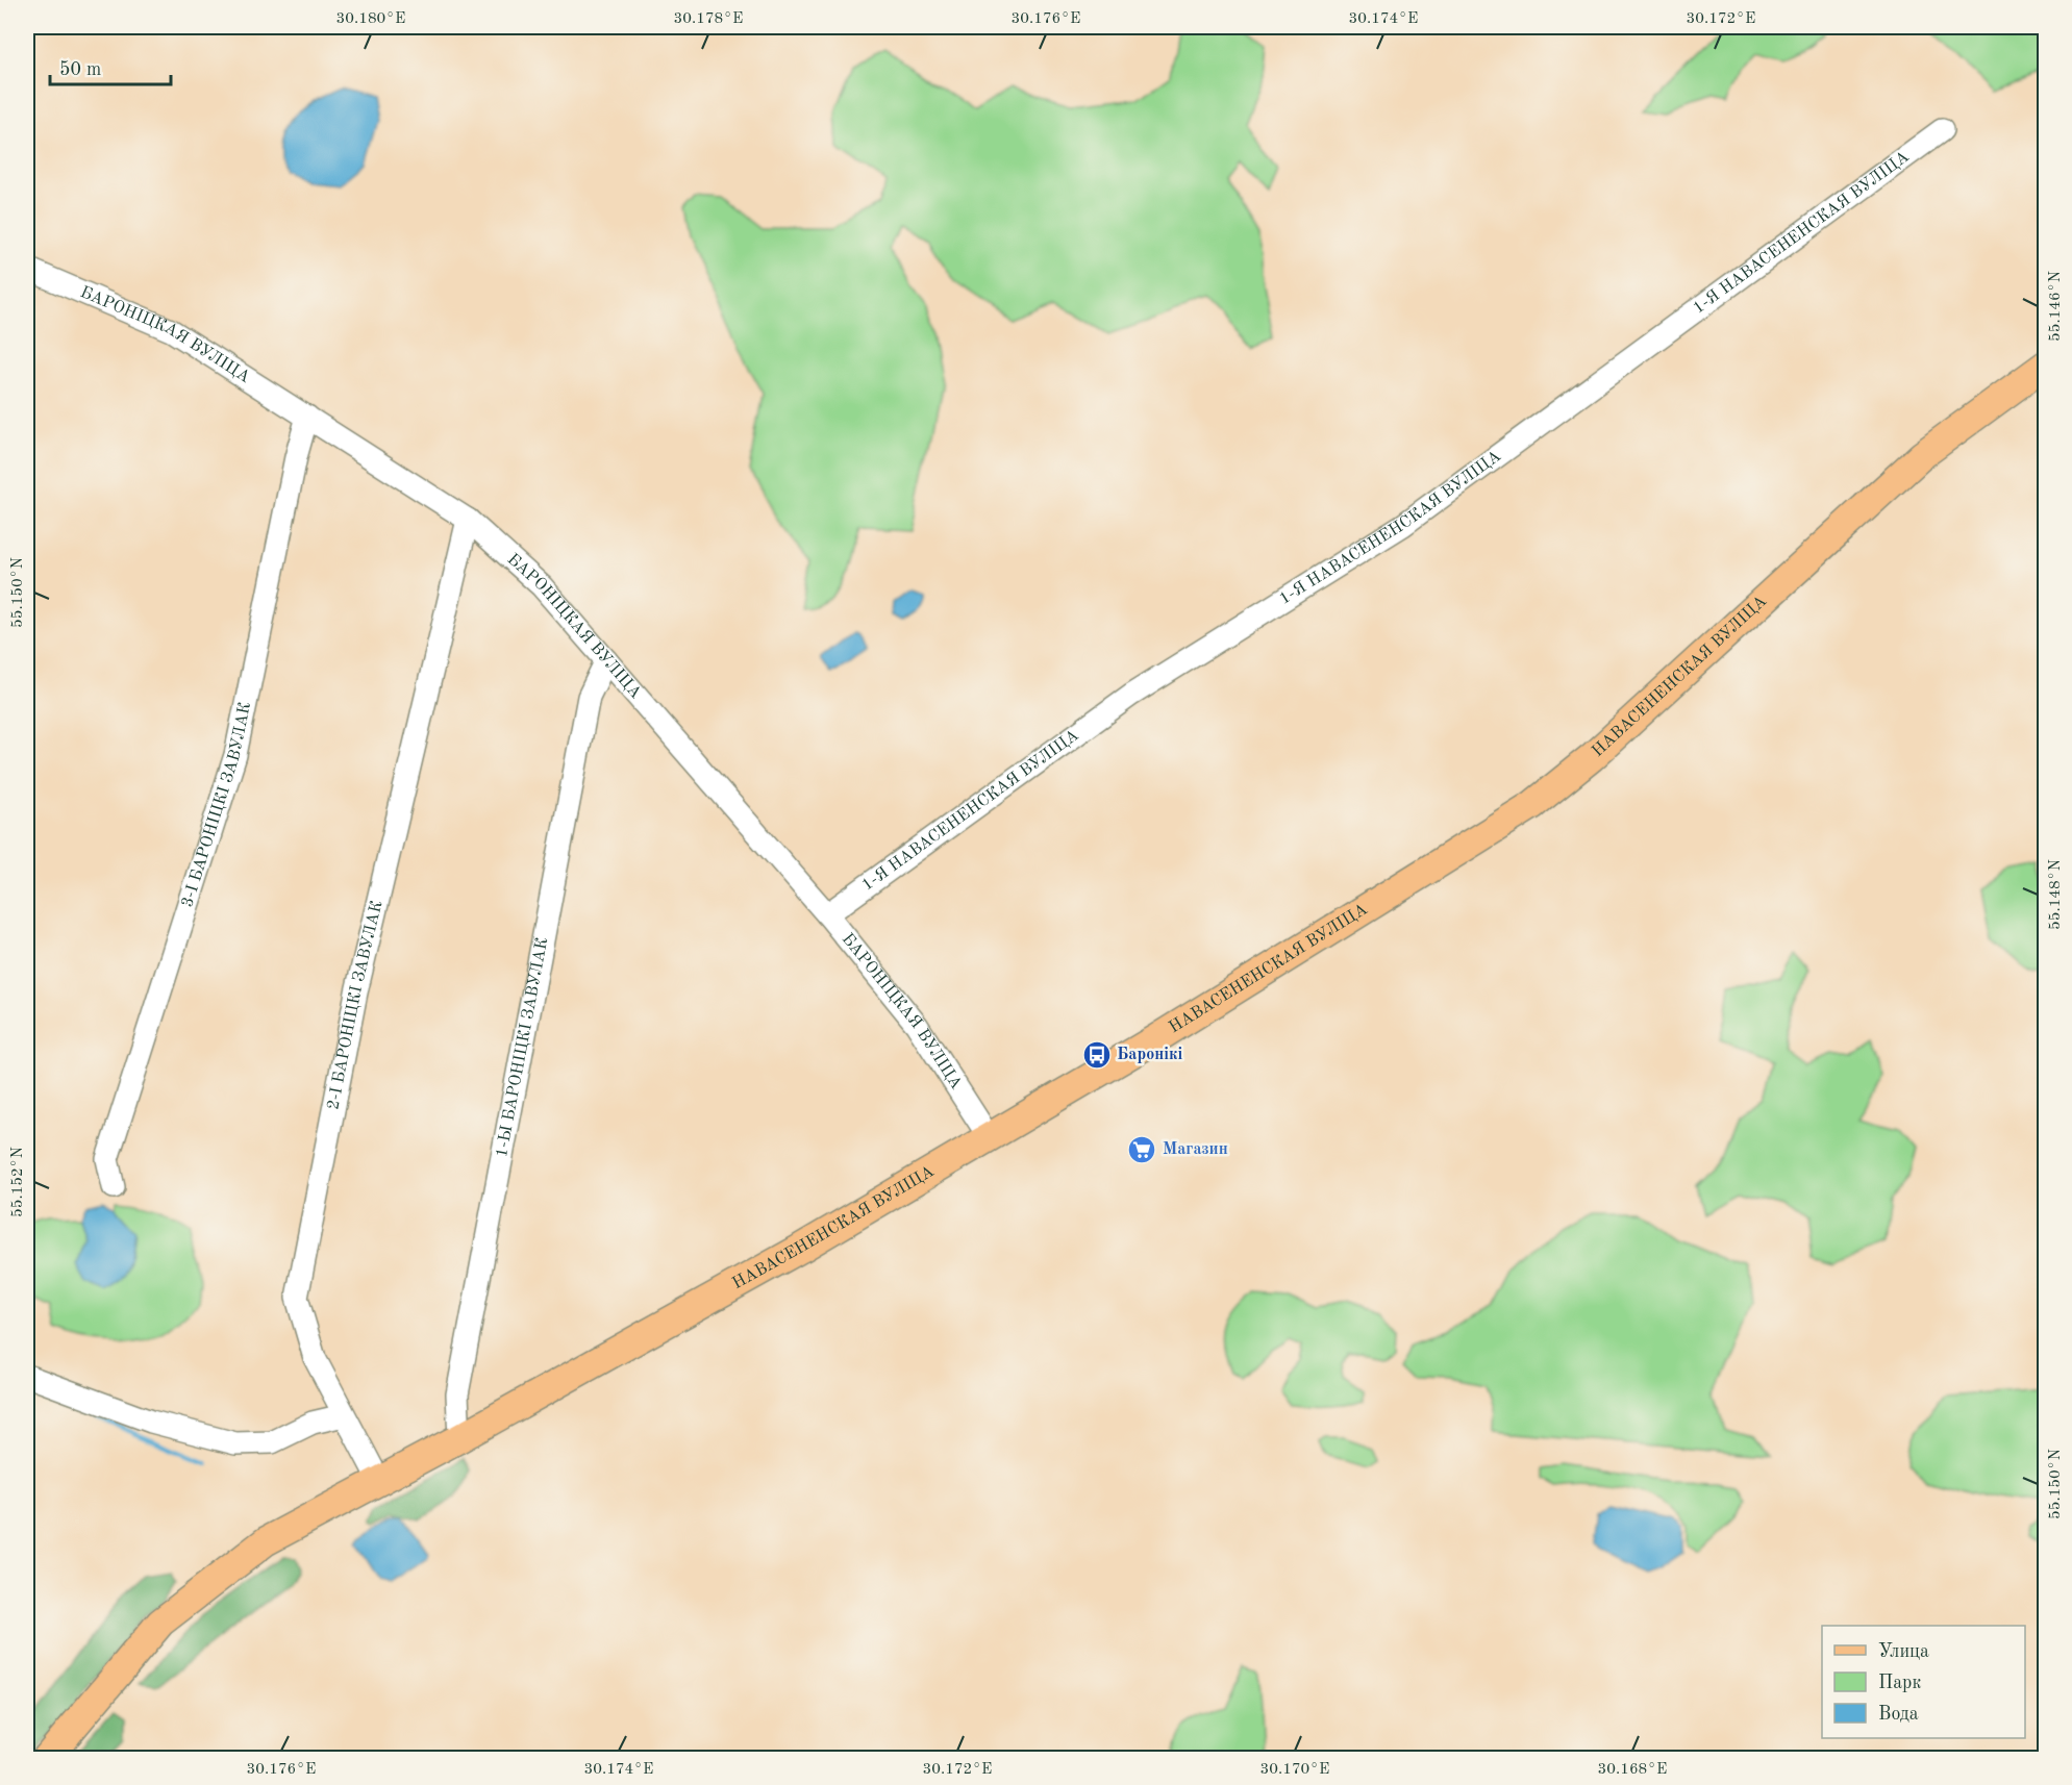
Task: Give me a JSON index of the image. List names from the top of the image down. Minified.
{"streets":{"main road":["НАВАСЕНЕНСКАЯ ВУЛІЦА"],"street":["1-Я НАВАСЕНЕНСКАЯ ВУЛІЦА","БАРОНІЦКАЯ ВУЛІЦА","3-І БАРОНІЦКІ ЗАВУЛАК","2-І БАРОНІЦКІ ЗАВУЛАК","1-Ы БАРОНІЦКІ ЗАВУЛАК"]},"crossings":[["1-Я НАВАСЕНЕНСКАЯ ВУЛІЦА","БАРОНІЦКАЯ ВУЛІЦА"],["БАРОНІЦКАЯ ВУЛІЦА","НАВАСЕНЕНСКАЯ ВУЛІЦА"],["БАРОНІЦКАЯ ВУЛІЦА","3-І БАРОНІЦКІ ЗАВУЛАК"],["БАРОНІЦКАЯ ВУЛІЦА","2-І БАРОНІЦКІ ЗАВУЛАК"],["БАРОНІЦКАЯ ВУЛІЦА","1-Ы БАРОНІЦКІ ЗАВУЛАК"],["НАВАСЕНЕНСКАЯ ВУЛІЦА","2-І БАРОНІЦКІ ЗАВУЛАК"],["НАВАСЕНЕНСКАЯ ВУЛІЦА","1-Ы БАРОНІЦКІ ЗАВУЛАК"]],"places":{"bus stop":["Баронікі"],"supermarket":["Магазин"]},"legend":["Улица","Парк","Вода"],"scale_bar":"50 m","coordinates":["30.180°E","30.178°E","30.176°E","30.174°E","30.172°E","55.146°N","55.150°N","55.148°N","55.152°N","30.170°E","30.168°E"]}
